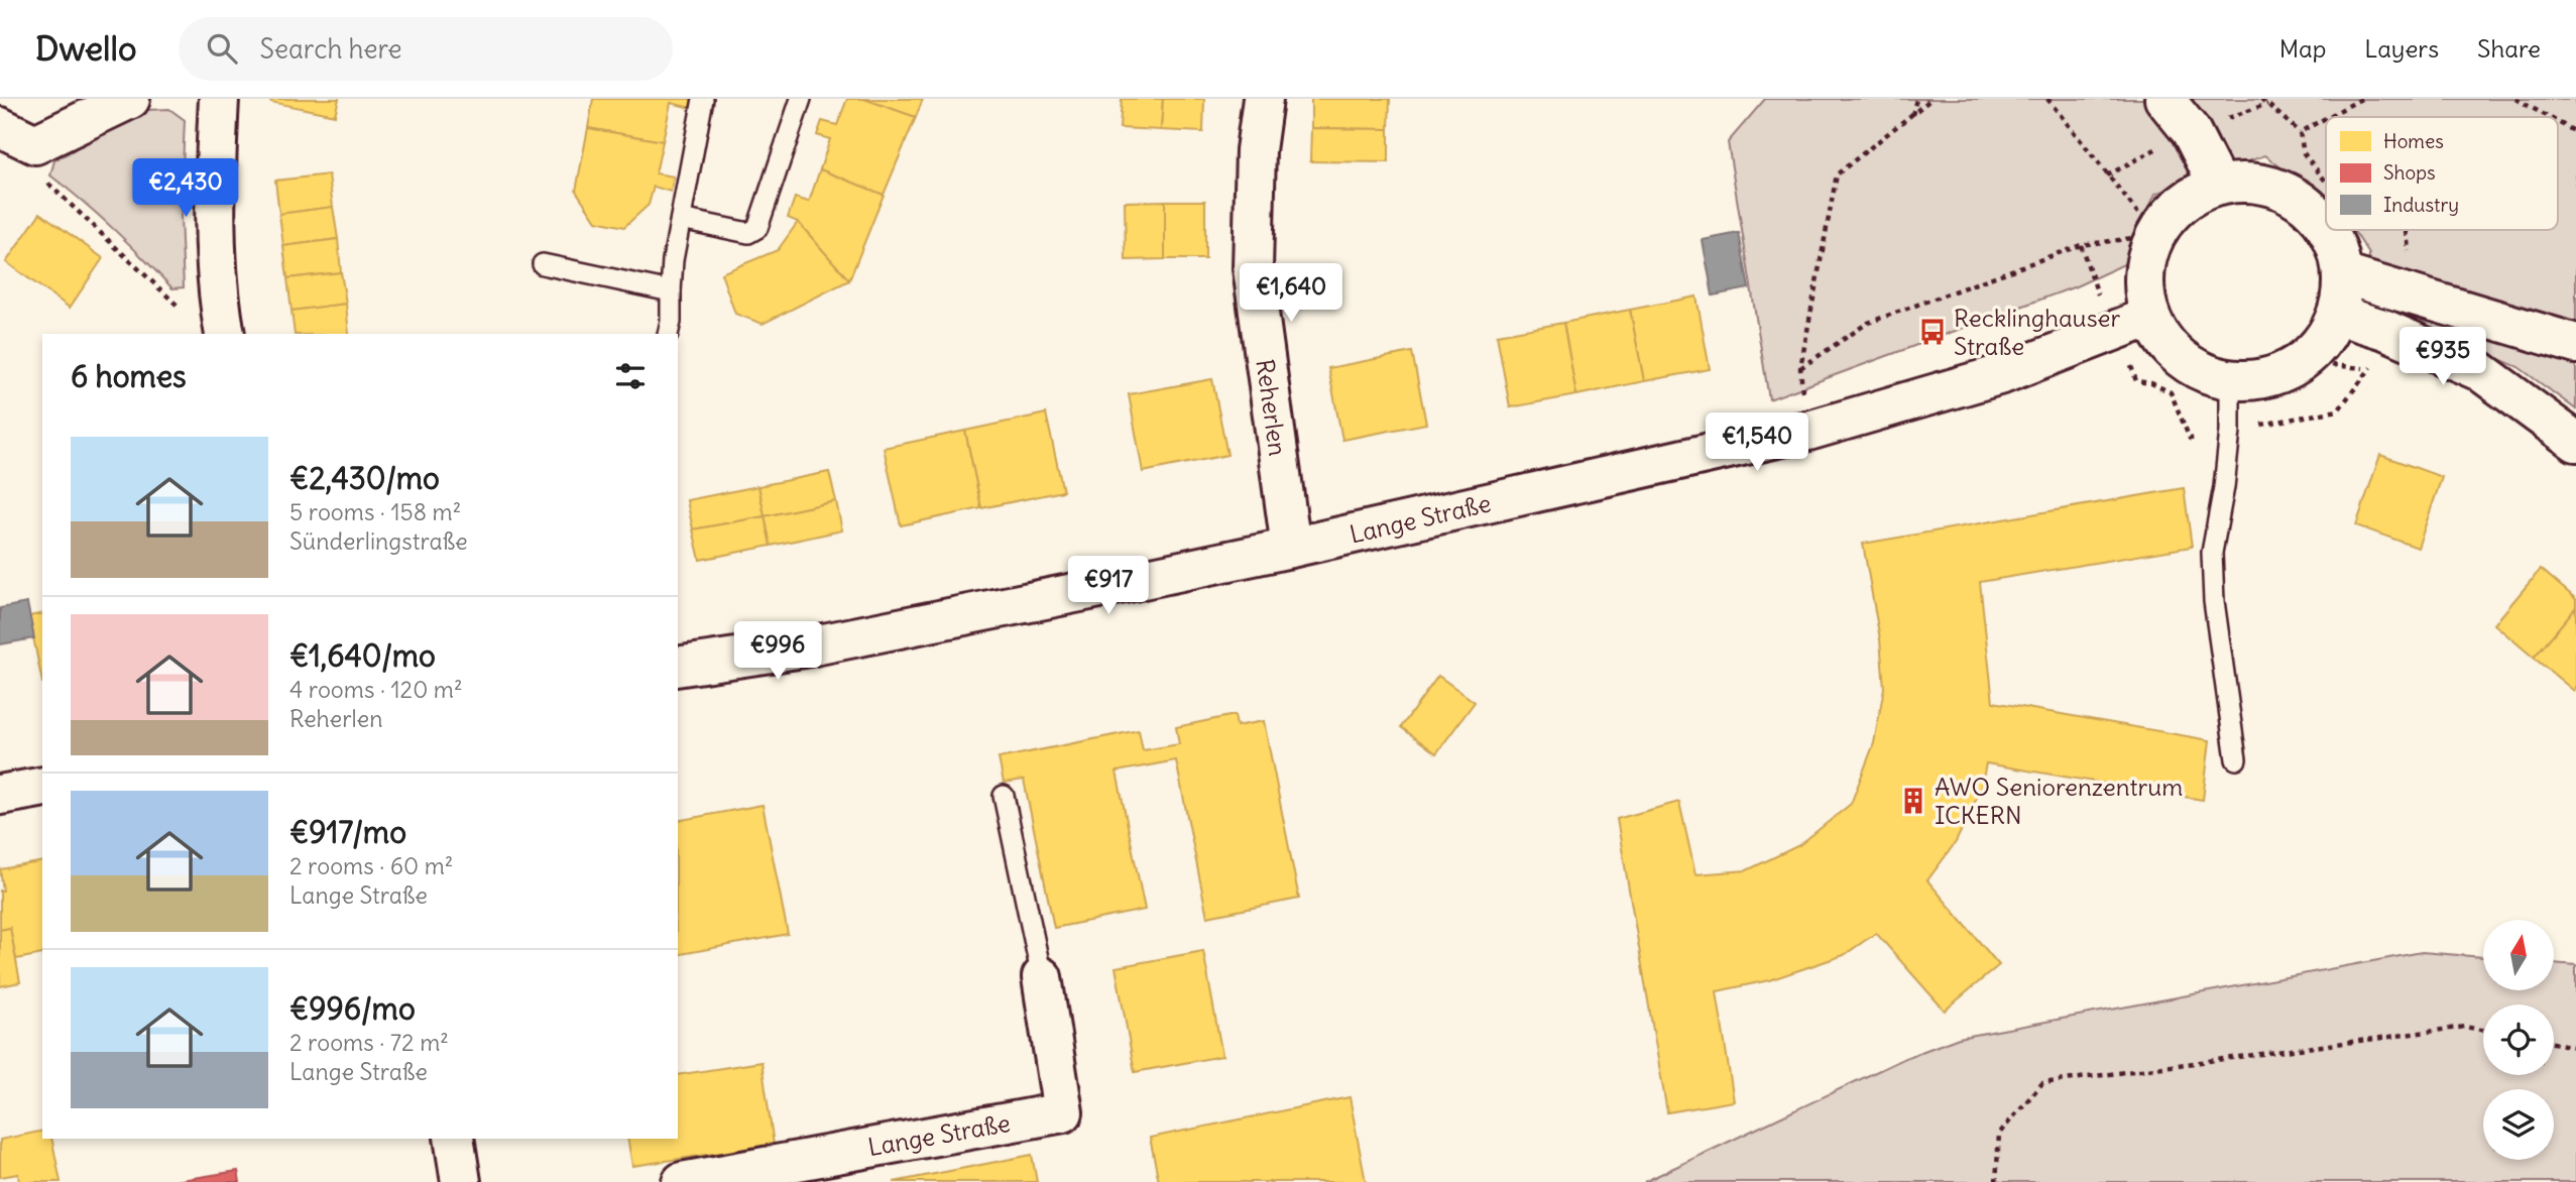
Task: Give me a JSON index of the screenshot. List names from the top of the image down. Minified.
{"streets":{"main road":["Reherlen","Lange Straße"]},"crossings":[["Reherlen","Lange Straße"]],"places":{"bus stop":["Recklinghauser Straße"],"building":["AWO Seniorenzentrum ICKERN"]},"legend":["Homes","Shops","Industry"],"north":"top","page":{"header":"Dwello","search":"Search here","nav":["Map","Layers","Share"],"price":["€2,430","€1,640","€935","€1,540","€917","€996"],"heading":"6 homes","list":[{"name":"€2,430/mo","note":"5 rooms · 158 m² · Sünderlingstraße"},{"name":"€1,640/mo","note":"4 rooms · 120 m² · Reherlen"},{"name":"€917/mo","note":"2 rooms · 60 m² · Lange Straße"},{"name":"€996/mo","note":"2 rooms · 72 m² · Lange Straße"}]}}
